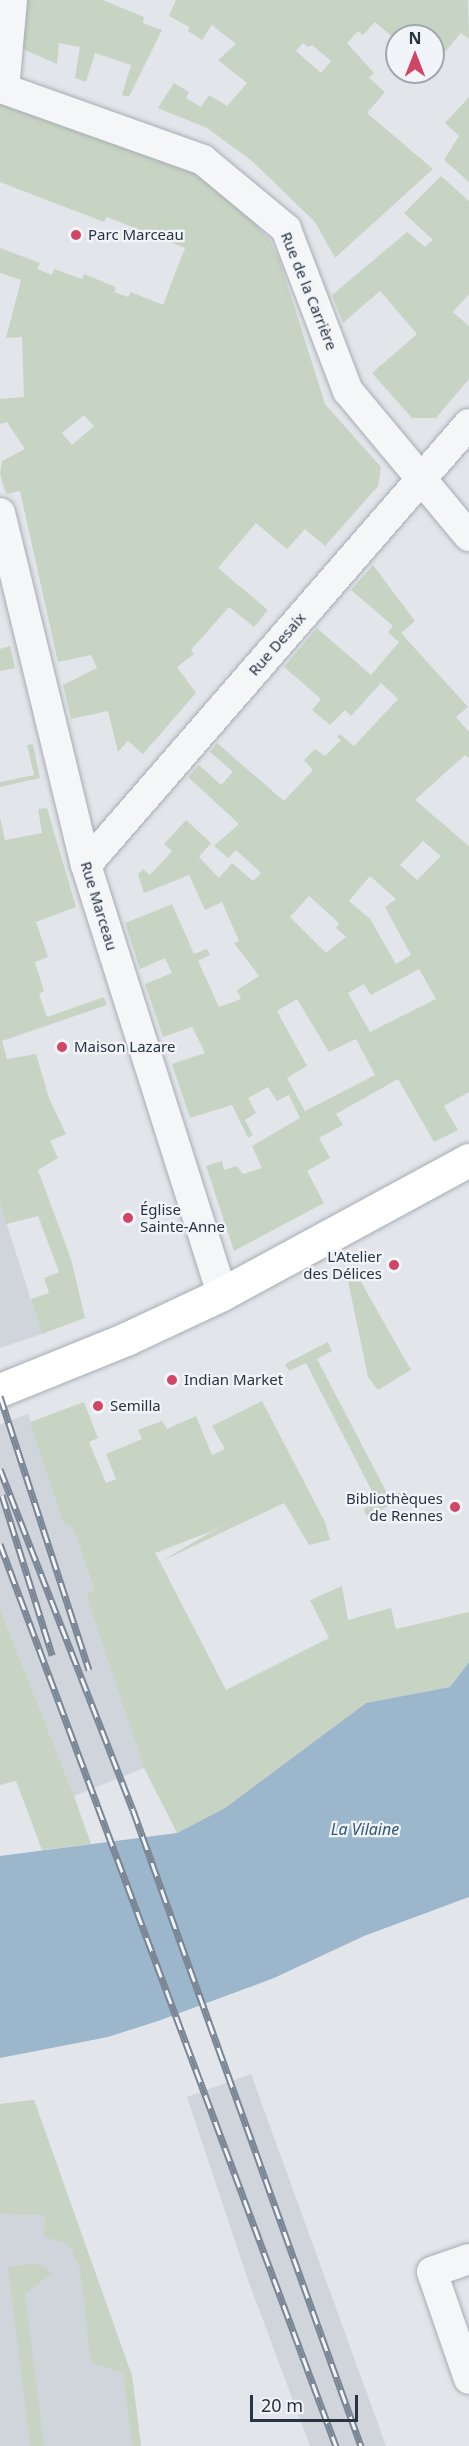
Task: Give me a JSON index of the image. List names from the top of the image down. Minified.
{"streets":{"street":["Rue de la Carrière","Rue Desaix","Rue Marceau"]},"crossings":[["Rue de la Carrière","Rue Desaix"],["Rue Desaix","Rue Marceau"]],"water":["La Vilaine"],"places":["Parc Marceau","Maison Lazare","Église Sainte-Anne","L'Atelier des Délices","Indian Market","Semilla","Bibliothèques de Rennes"],"scale_bar":"20 m","north":"top"}
